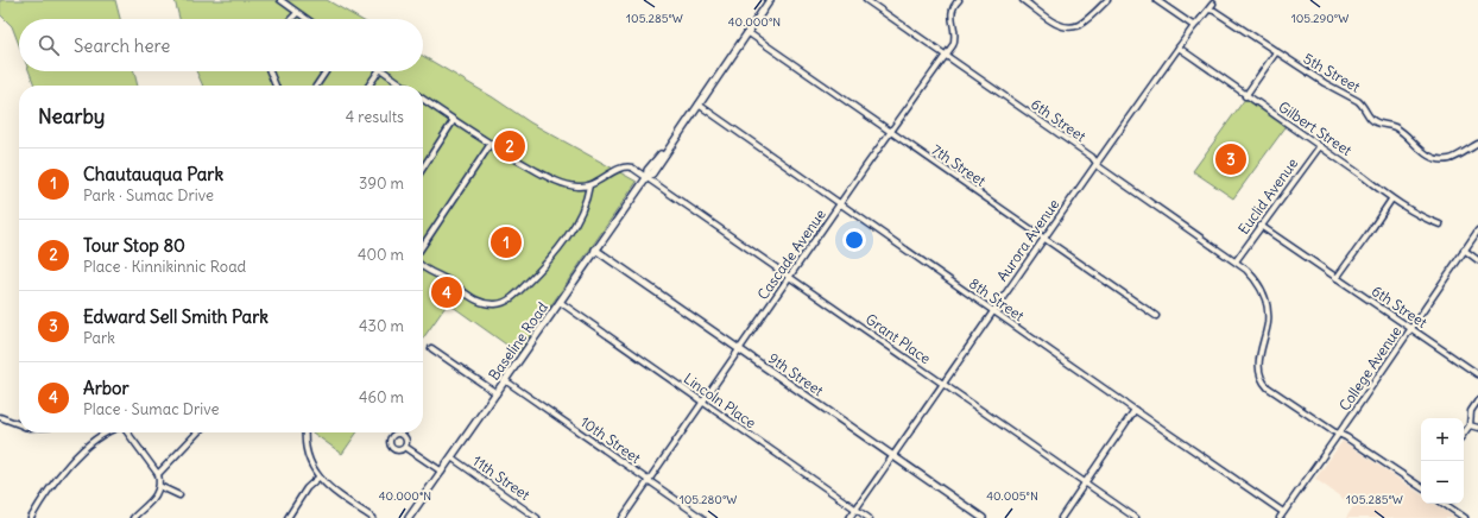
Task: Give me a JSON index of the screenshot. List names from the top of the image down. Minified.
{"streets":{"street":["5th Street","6th Street","Gilbert Street","7th Street","Euclid Avenue","Aurora Avenue","Cascade Avenue","8th Street","Grant Place","Baseline Road","College Avenue","9th Street","Lincoln Place","10th Street","11th Street"]},"crossings":[["5th Street","Aurora Avenue"],["6th Street","Euclid Avenue"],["6th Street","Aurora Avenue"],["6th Street","Cascade Avenue"],["6th Street","College Avenue"],["Gilbert Street","Euclid Avenue"],["Gilbert Street","Aurora Avenue"],["7th Street","Aurora Avenue"],["7th Street","Cascade Avenue"],["7th Street","Baseline Road"],["Aurora Avenue","8th Street"],["Aurora Avenue","Grant Place"],["Aurora Avenue","9th Street"],["Aurora Avenue","Lincoln Place"],["Cascade Avenue","8th Street"],["Cascade Avenue","Grant Place"],["Cascade Avenue","9th Street"],["Cascade Avenue","Lincoln Place"],["Cascade Avenue","10th Street"],["8th Street","Baseline Road"],["8th Street","College Avenue"],["Grant Place","Baseline Road"],["Baseline Road","9th Street"],["Baseline Road","Lincoln Place"],["Baseline Road","10th Street"],["Baseline Road","11th Street"]],"page":{"search":"Search here","heading":["Nearby","4 results"],"pins":["2","3","1","4"],"list":[{"mark":"1","name":"Chautauqua Park","note":"Park · Sumac Drive","value":"390 m"},{"mark":"2","name":"Tour Stop 80","note":"Place · Kinnikinnic Road","value":"400 m"},{"mark":"3","name":"Edward Sell Smith Park","note":"Park","value":"430 m"},{"mark":"4","name":"Arbor","note":"Place · Sumac Drive","value":"460 m"}],"map_buttons":["+","−"]},"coordinates":["105.285°W","105.290°W","40.000°N","40.005°N","105.280°W"]}
